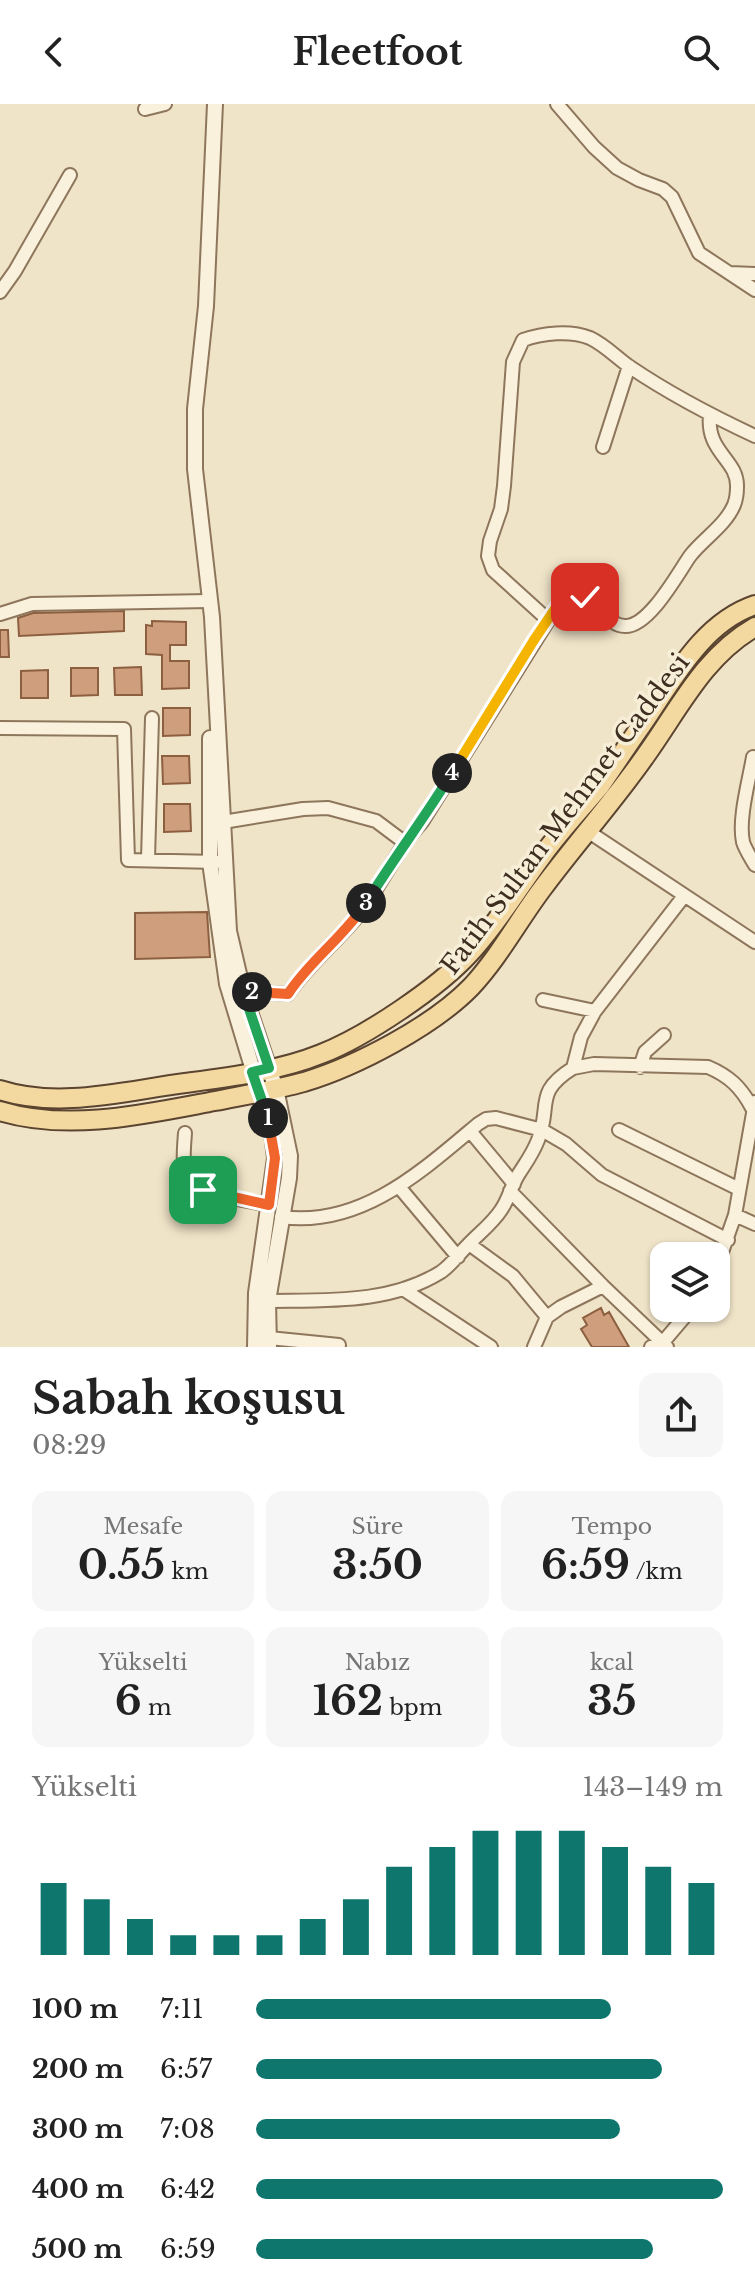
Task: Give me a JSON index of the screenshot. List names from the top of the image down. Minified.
{"streets":{"main road":["Fatih Sultan Mehmet Caddesi"]},"page":{"header":"Fleetfoot","pins":["4","3","2","1"],"heading":["Sabah koşusu","08:29"],"stats":[["Mesafe","0.55 km"],["Süre","3:50"],["Tempo","6:59 /km"],["Yükselti","6 m"],["Nabız","162 bpm"],["kcal","35"]],"chart":["Yükselti","143–149 m"],"list":[{"name":"100 m","note":"7:11"},{"name":"200 m","note":"6:57"},{"name":"300 m","note":"7:08"},{"name":"400 m","note":"6:42"},{"name":"500 m","note":"6:59"}]}}
